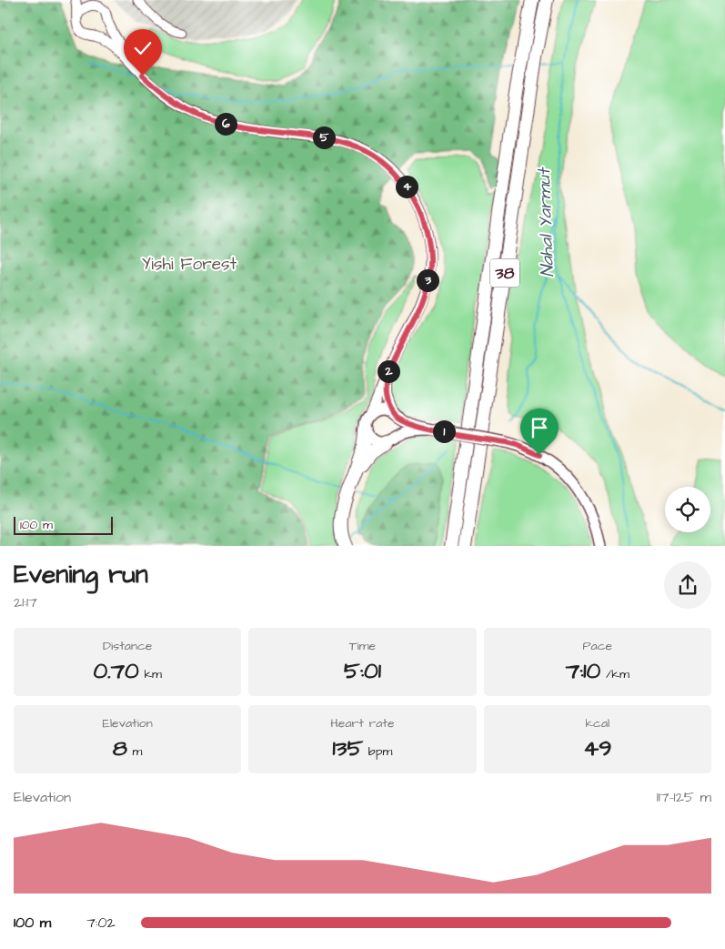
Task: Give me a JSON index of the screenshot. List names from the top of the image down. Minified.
{"streets":{"highway":["38"]},"water":["Nahal Yarmut"],"parks":["Yishi Forest"],"scale_bar":"100 m","page":{"pins":["6","5","4","3","2","1"],"scale":"100 m","heading":["Evening run","21:17"],"stats":[["Distance","0.70 km"],["Time","5:01"],["Pace","7:10 /km"],["Elevation","8 m"],["Heart rate","135 bpm"],["kcal","49"]],"chart":["Elevation","117–125 m"],"list":[{"name":"100 m","note":"7:02"}]}}
